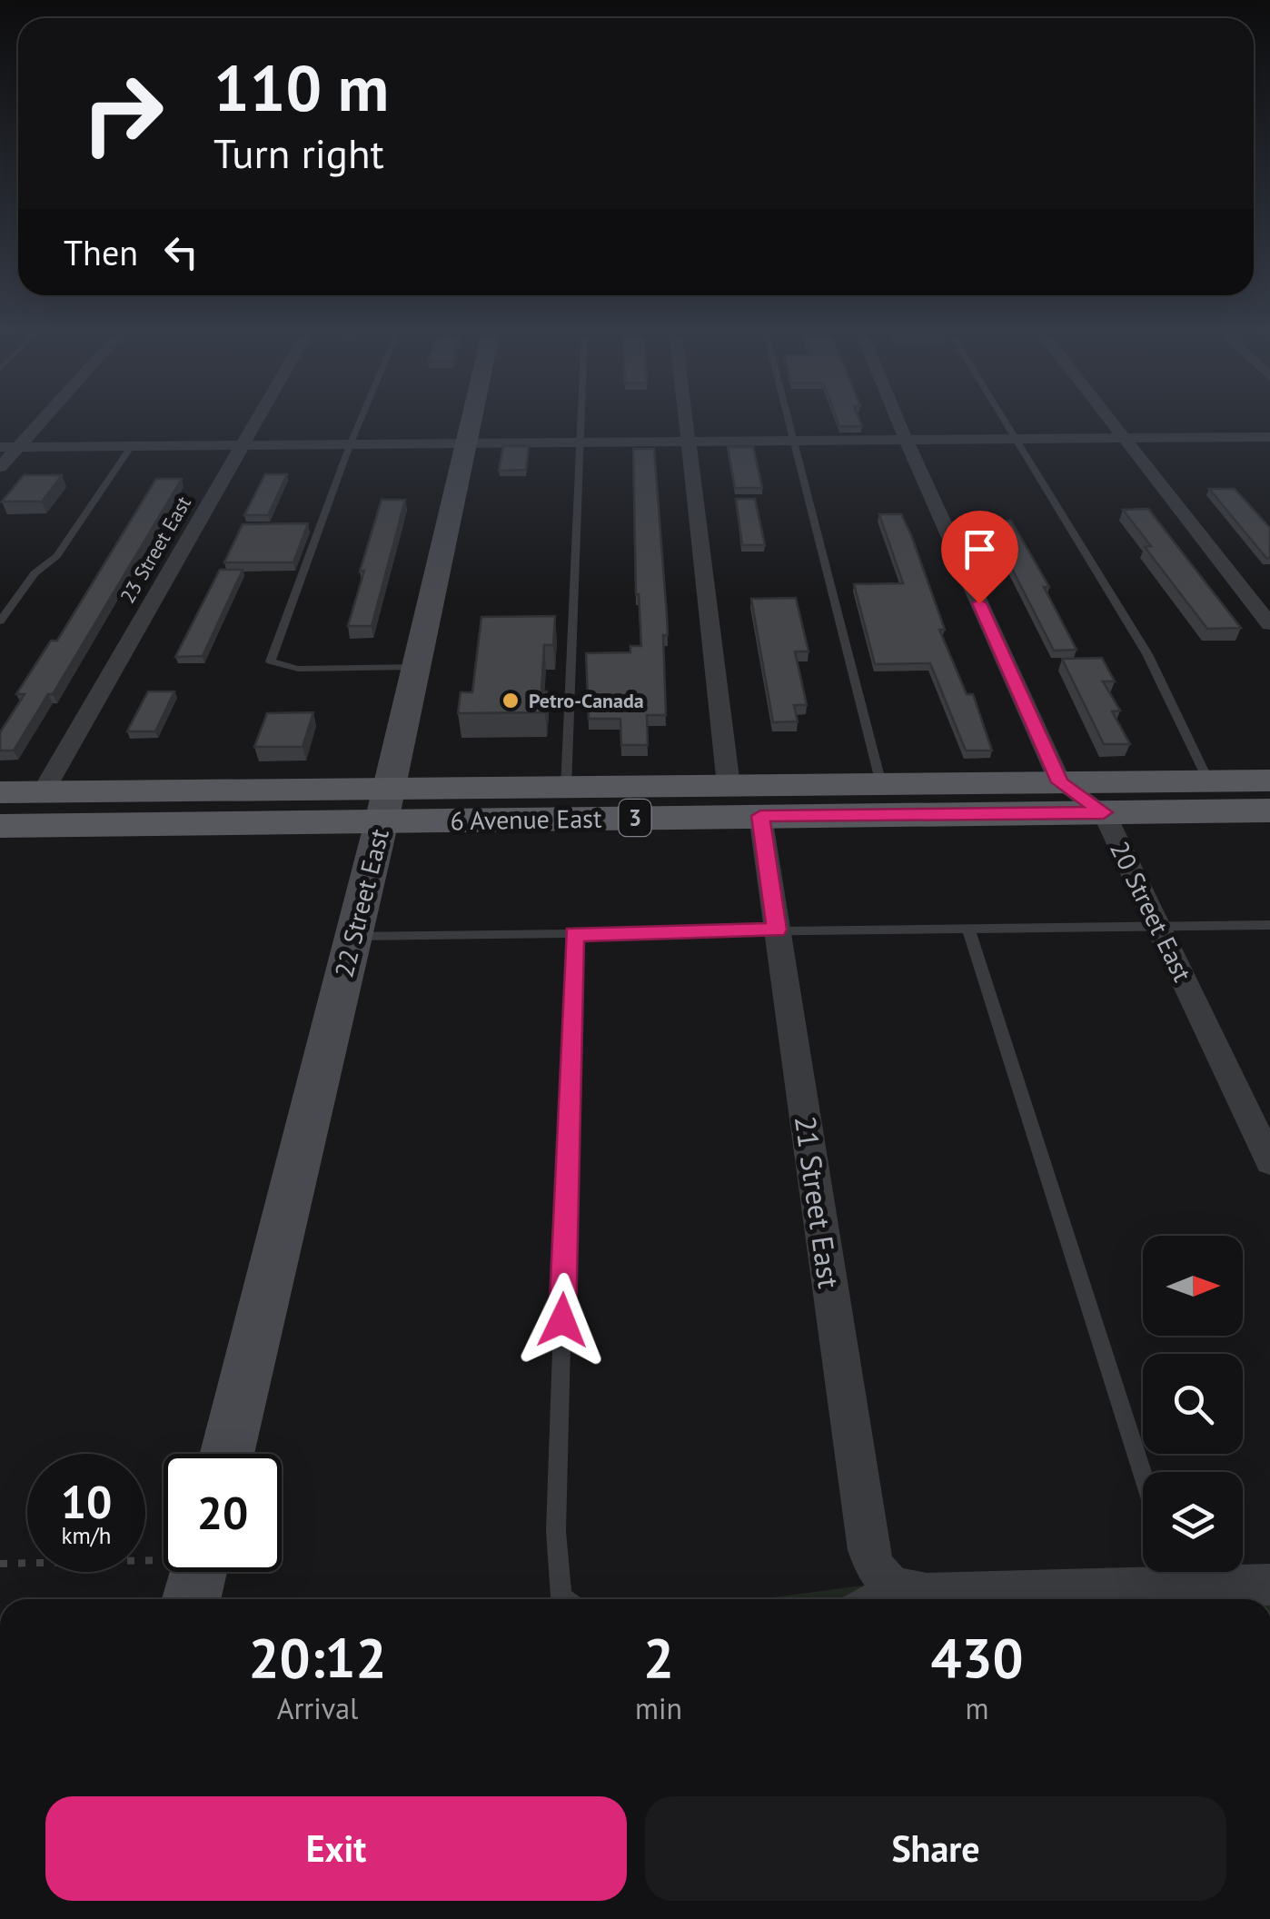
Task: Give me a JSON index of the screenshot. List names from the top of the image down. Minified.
{"streets":{"main road":["3","6 Avenue East"],"street":["23 Street East","22 Street East","20 Street East","21 Street East"]},"crossings":[["23 Street East","6 Avenue East"],["6 Avenue East","22 Street East"],["6 Avenue East","20 Street East"],["6 Avenue East","21 Street East"]],"places":["Petro-Canada"],"north":"right","page":{"turn":["110 m","Turn right"],"then":"Then","speed":"10 km/h","limit":"20","eta":["20:12","Arrival","2","min","430","m"],"buttons":["Exit","Share"]}}
